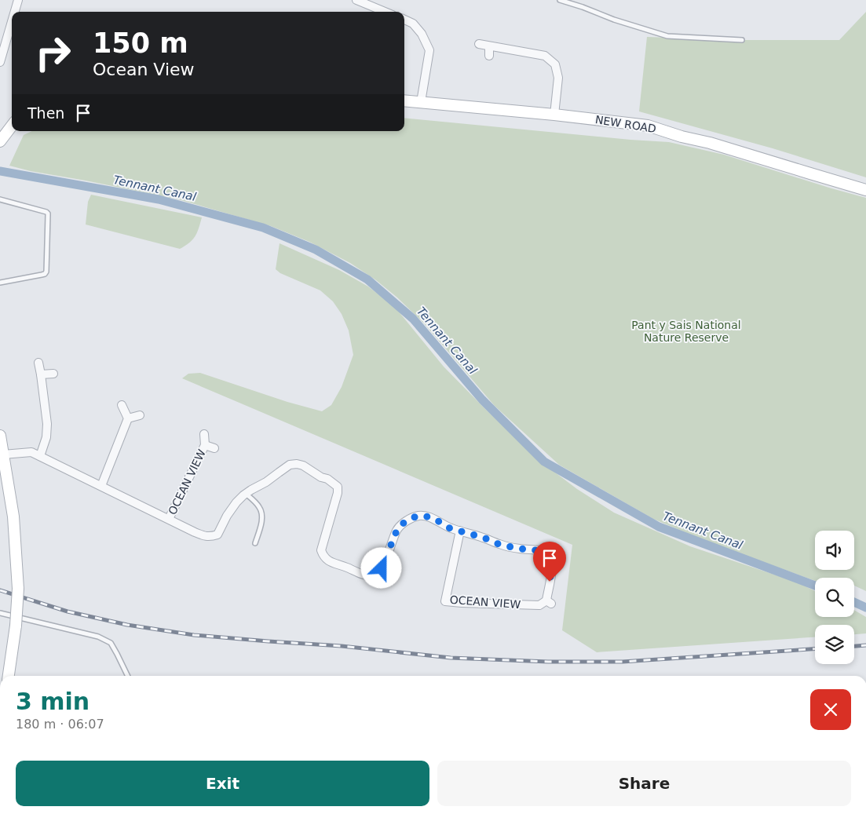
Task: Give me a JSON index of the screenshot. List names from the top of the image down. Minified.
{"streets":{"main road":["NEW ROAD"],"street":["OCEAN VIEW"]},"water":["Tennant Canal"],"parks":["Pant y Sais National Nature Reserve"],"page":{"turn":["150 m","Ocean View"],"then":"Then","heading":["3 min","180 m · 06:07"],"buttons":["Exit","Share"]}}
